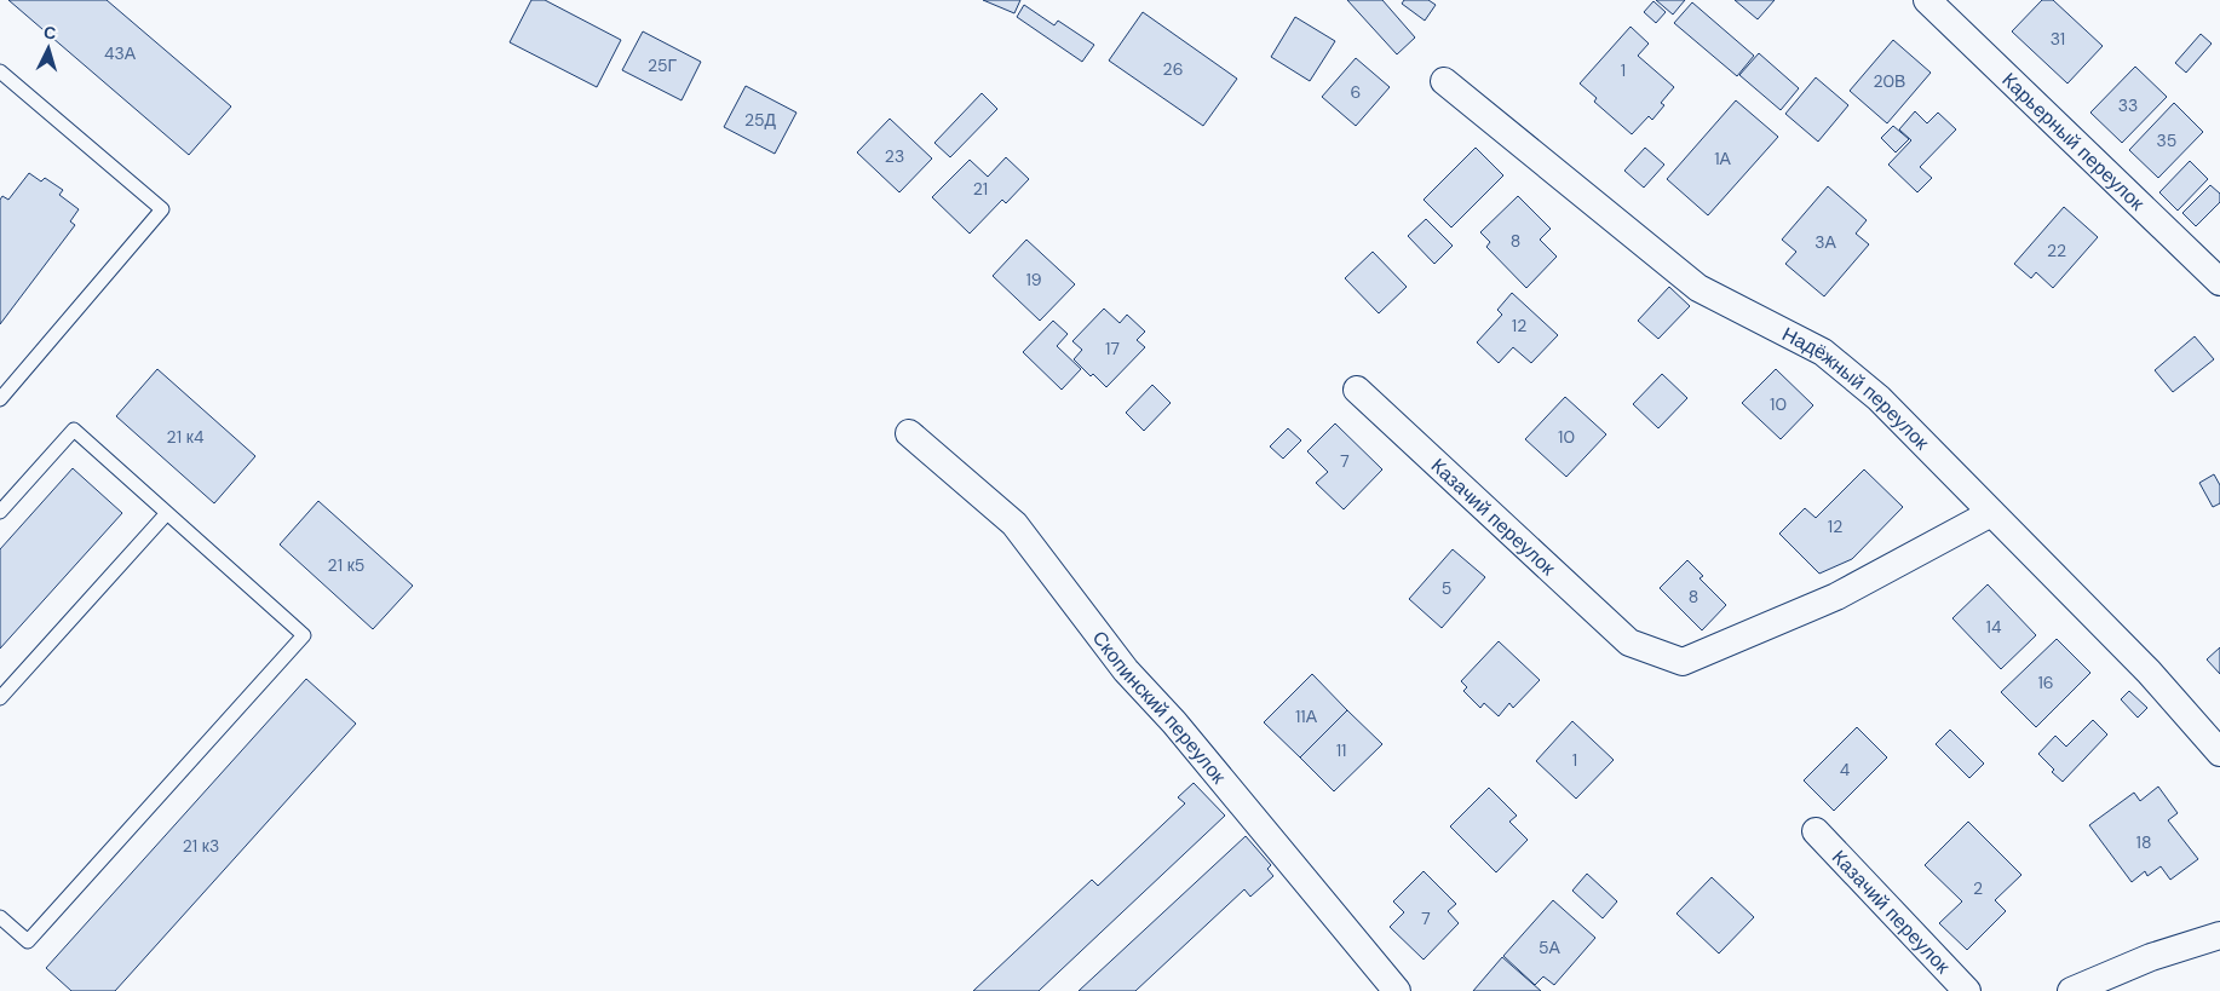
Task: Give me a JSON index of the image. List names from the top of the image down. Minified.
{"streets":{"street":["Карьерный переулок","Надёжный переулок","Казачий переулок","Скопинский переулок"]},"crossings":[["Надёжный переулок","Казачий переулок"]],"house_numbers":["31","43А","25Г","26","1","20В","6","33","25Д","35","23","1А","21","8","3А","22","19","12","17","10","21 к4","10","7","12","21 к5","5","8","14","16","11А","11","1","4","18","21 к3","2","7","5А"],"north":"top"}
